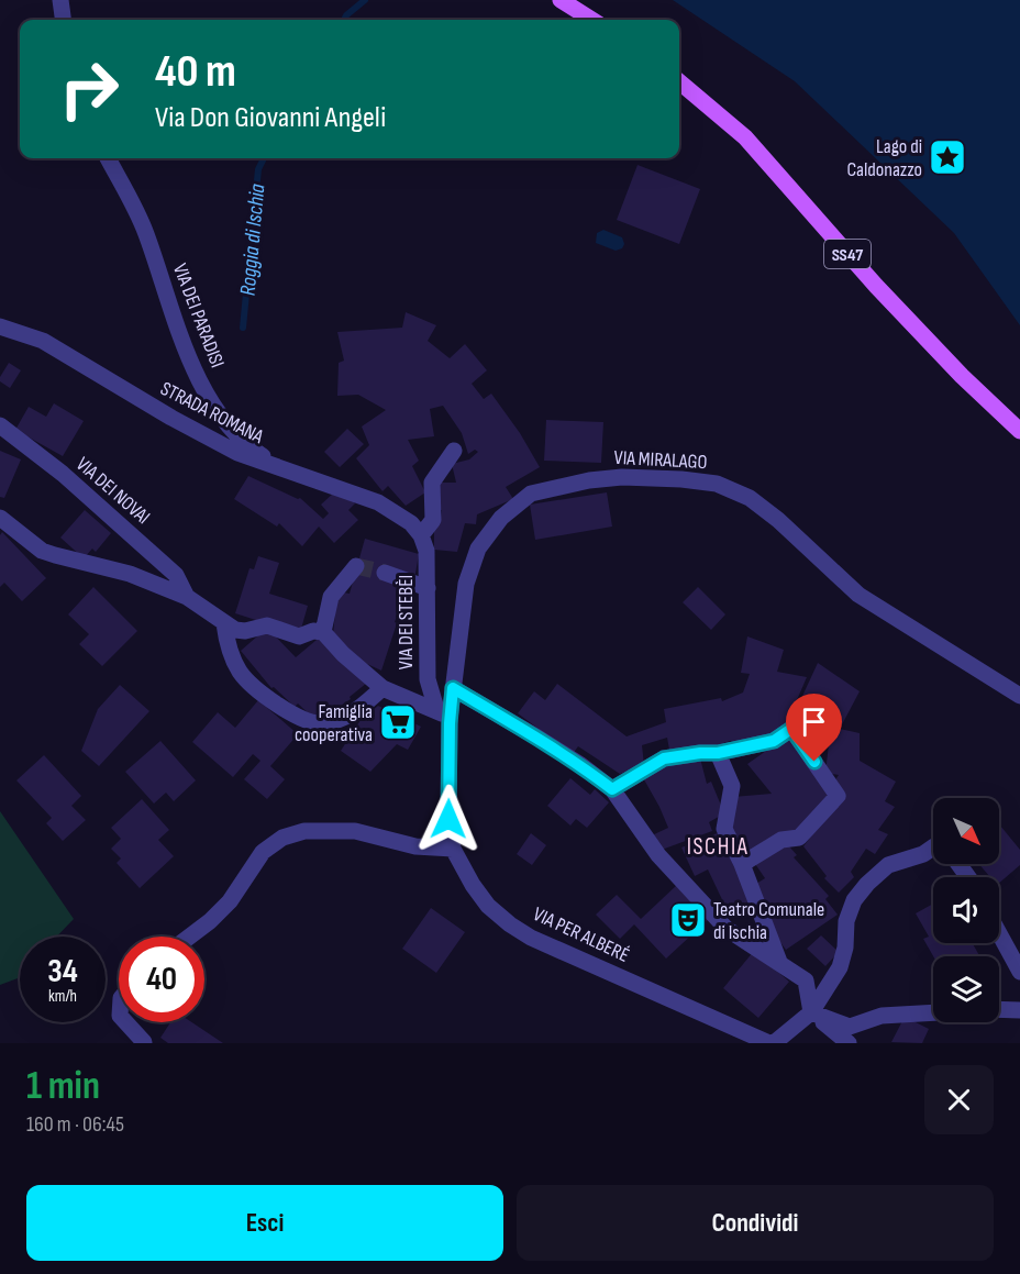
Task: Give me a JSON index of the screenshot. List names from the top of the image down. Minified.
{"streets":{"main road":["SS47"],"street":["VIA DEI PARADISI","STRADA ROMANA","VIA MIRALAGO","VIA DEI NOVAI","VIA DEI STEBÈI","VIA PER ALBERÉ"]},"crossings":[["VIA DEI PARADISI","STRADA ROMANA"],["STRADA ROMANA","VIA DEI STEBÈI"],["VIA MIRALAGO","VIA PER ALBERÉ"],["VIA DEI STEBÈI","VIA PER ALBERÉ"]],"districts":["ISCHIA"],"water":["Roggia di Ischia"],"places":{"place":["Lago di Caldonazzo"],"supermarket":["Famiglia cooperativa"],"theatre":["Teatro Comunale di Ischia"]},"north":"bottom right","page":{"turn":["40 m","Via Don Giovanni Angeli"],"speed":"34 km/h","limit":"40","heading":["1 min","160 m · 06:45"],"buttons":["Esci","Condividi"]}}
